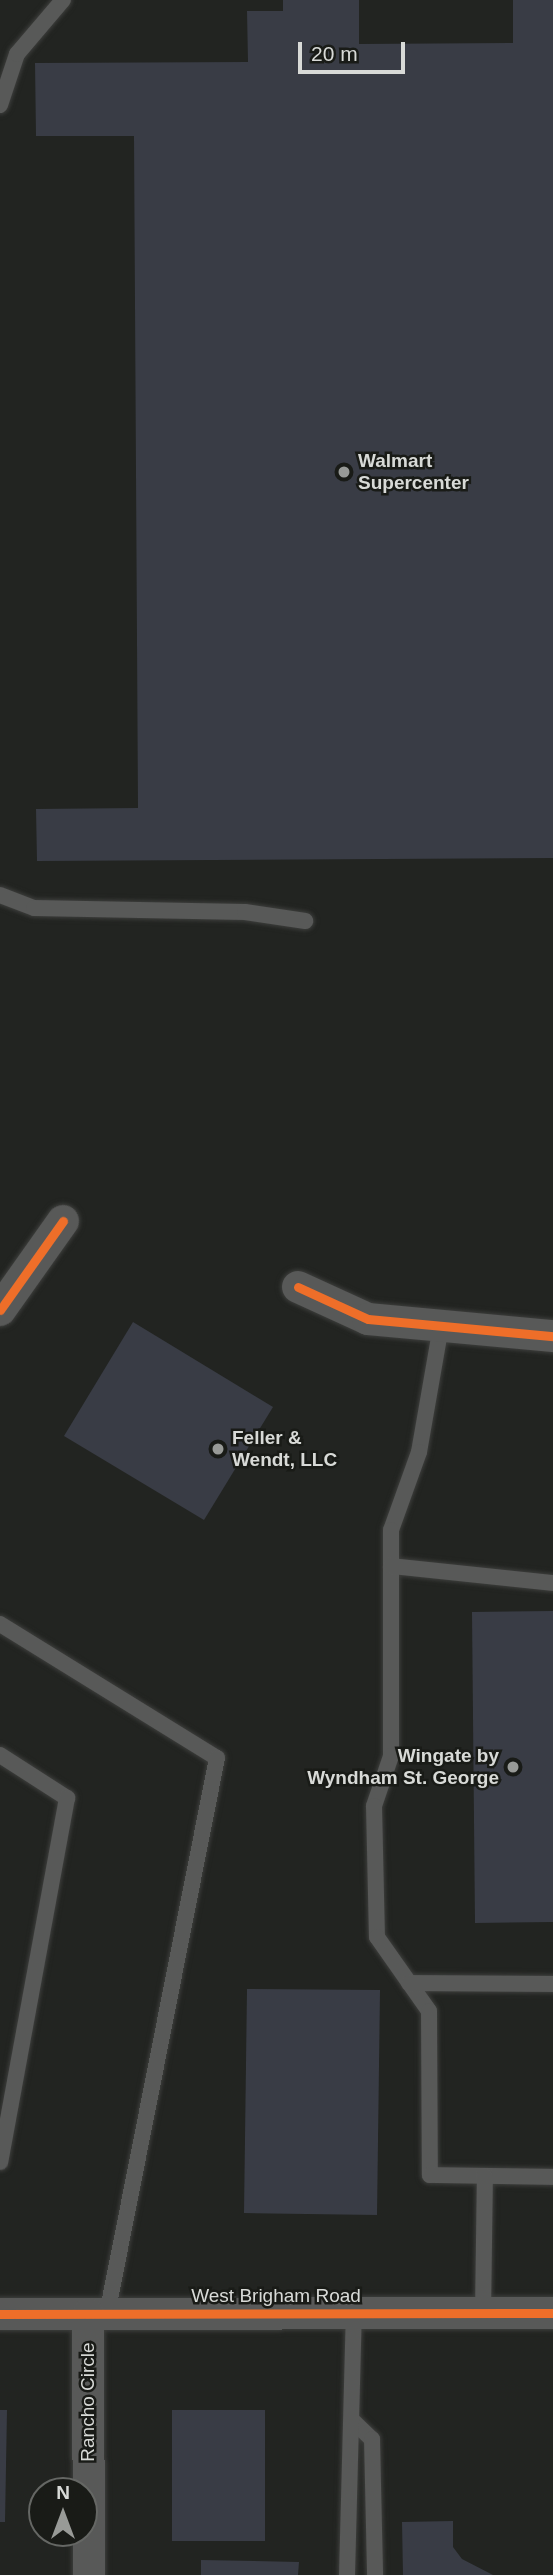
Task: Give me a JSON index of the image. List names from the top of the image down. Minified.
{"streets":{"street":["West Brigham Road","Rancho Circle"]},"crossings":[["West Brigham Road","Rancho Circle"]],"places":["Walmart Supercenter","Feller & Wendt, LLC","Wingate by Wyndham St. George"],"scale_bar":"20 m","north":"top"}
